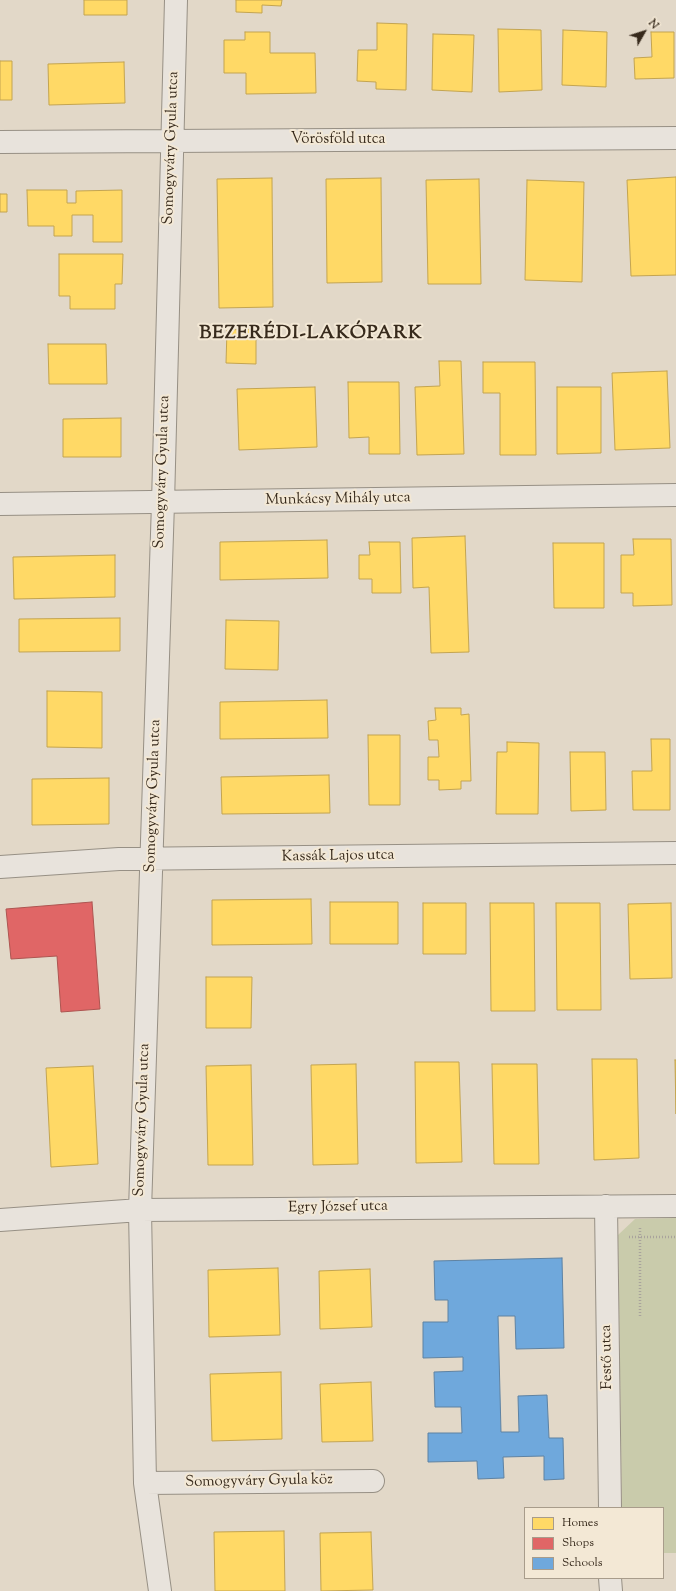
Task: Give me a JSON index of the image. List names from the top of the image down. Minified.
{"streets":{"street":["Vörösföld utca","Somogyváry Gyula utca","Munkácsy Mihály utca","Kassák Lajos utca","Egry József utca","Festő utca","Somogyváry Gyula köz"]},"crossings":[["Vörösföld utca","Somogyváry Gyula utca"],["Somogyváry Gyula utca","Munkácsy Mihály utca"],["Somogyváry Gyula utca","Kassák Lajos utca"],["Somogyváry Gyula utca","Egry József utca"],["Somogyváry Gyula utca","Somogyváry Gyula köz"],["Egry József utca","Festő utca"]],"districts":["BEZERÉDI-LAKÓPARK"],"legend":["Homes","Shops","Schools"],"north":"top right"}
